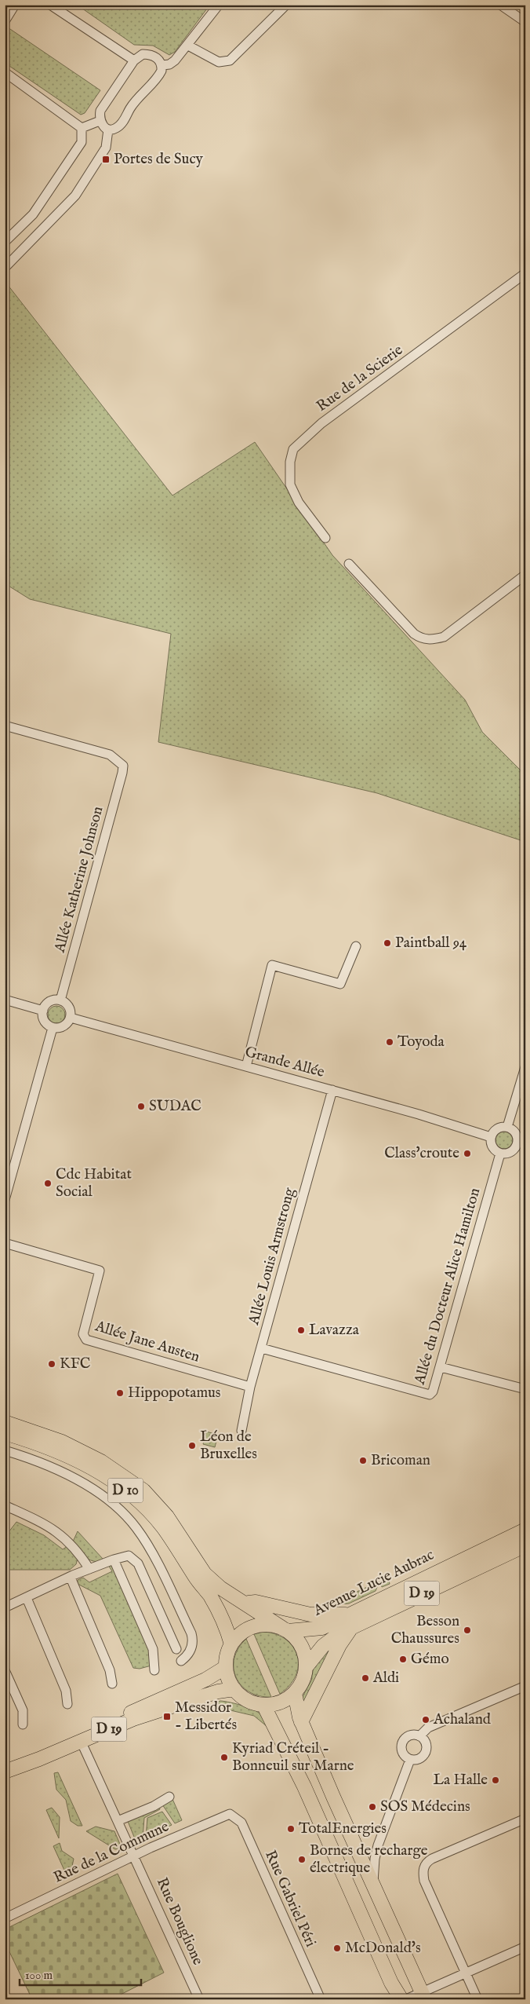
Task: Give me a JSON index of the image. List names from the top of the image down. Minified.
{"streets":{"main road":["D 10","Avenue Lucie Aubrac","D 19"],"street":["Rue de la Scierie","Allée Katherine Johnson","Grande Allée","Allée Louis Armstrong","Allée du Docteur Alice Hamilton","Allée Jane Austen","Rue de la Commune","Rue Gabriel Péri","Rue Bouglione"]},"crossings":[["Allée Katherine Johnson","Grande Allée"],["Grande Allée","Allée Louis Armstrong"],["Grande Allée","Allée du Docteur Alice Hamilton"],["Allée Louis Armstrong","Allée du Docteur Alice Hamilton"],["Allée Louis Armstrong","Allée Jane Austen"],["D 10","Avenue Lucie Aubrac"],["D 10","D 19"],["Avenue Lucie Aubrac","D 19"],["D 19","Rue Bouglione"],["Rue de la Commune","Rue Gabriel Péri"],["Rue de la Commune","Rue Bouglione"]],"places":{"transit":["Portes de Sucy","Messidor - Libertés"],"other":["Paintball 94","Toyoda","SUDAC","Class'croute","Cdc Habitat Social","Lavazza","KFC","Hippopotamus","Léon de Bruxelles","Bricoman","Besson Chaussures","Gémo","Aldi","Achaland","Kyriad Créteil - Bonneuil sur Marne","La Halle","SOS Médecins","TotalEnergies","Bornes de recharge électrique","McDonald's"]},"scale_bar":"100 m"}
